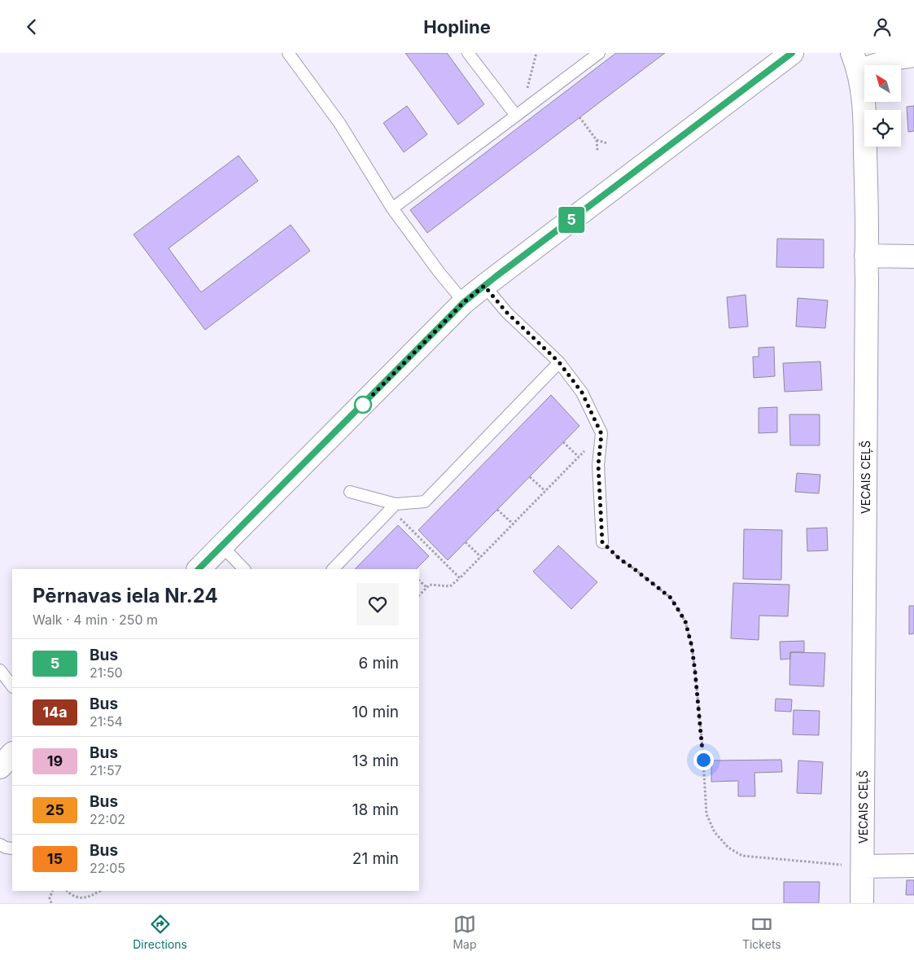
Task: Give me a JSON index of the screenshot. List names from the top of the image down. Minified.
{"streets":{"street":["VECAIS CEĻŠ"]},"lines":["bus line 5"],"north":"top left","page":{"header":"Hopline","on_map":"5","heading":["Pērnavas iela Nr.24","Walk · 4 min · 250 m"],"list":[{"mark":"5","name":"Bus","note":"21:50","value":"6 min"},{"mark":"14a","name":"Bus","note":"21:54","value":"10 min"},{"mark":"19","name":"Bus","note":"21:57","value":"13 min"},{"mark":"25","name":"Bus","note":"22:02","value":"18 min"},{"mark":"15","name":"Bus","note":"22:05","value":"21 min"}],"tabs":["Directions","Map","Tickets"]}}
